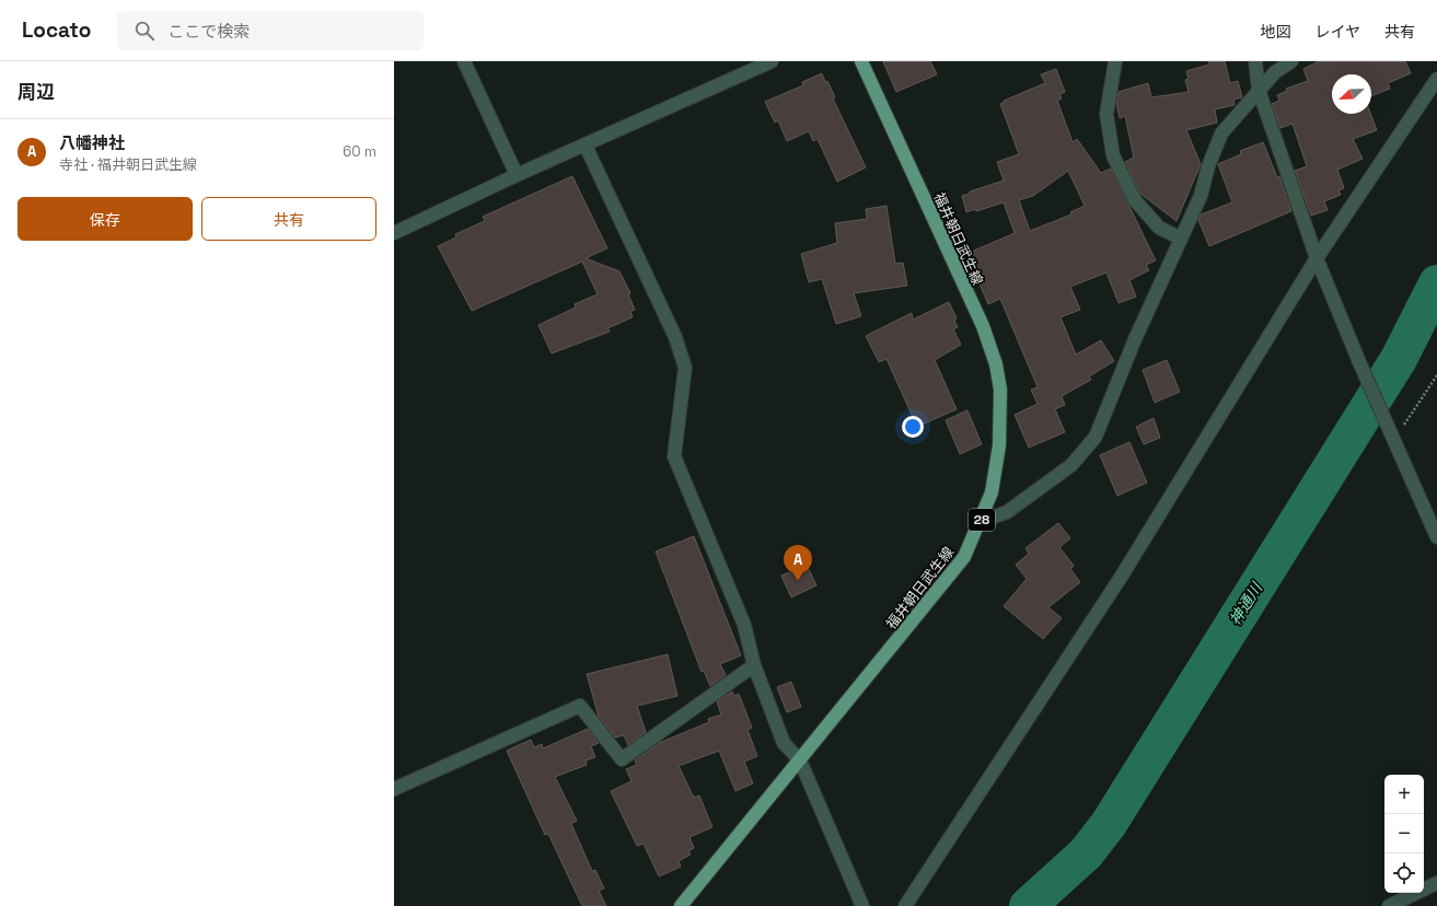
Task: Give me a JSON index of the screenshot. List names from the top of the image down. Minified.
{"streets":{"main road":["福井朝日武生線","28"]},"water":["神通川"],"north":"bottom left","page":{"header":"Locato","search":"ここで検索","nav":["地図","レイヤ","共有"],"heading":"周辺","list":[{"mark":"A","name":"八幡神社","note":"寺社 · 福井朝日武生線","value":"60 m"}],"buttons":["保存","共有"],"pins":"A","map_buttons":["+","−"]}}
